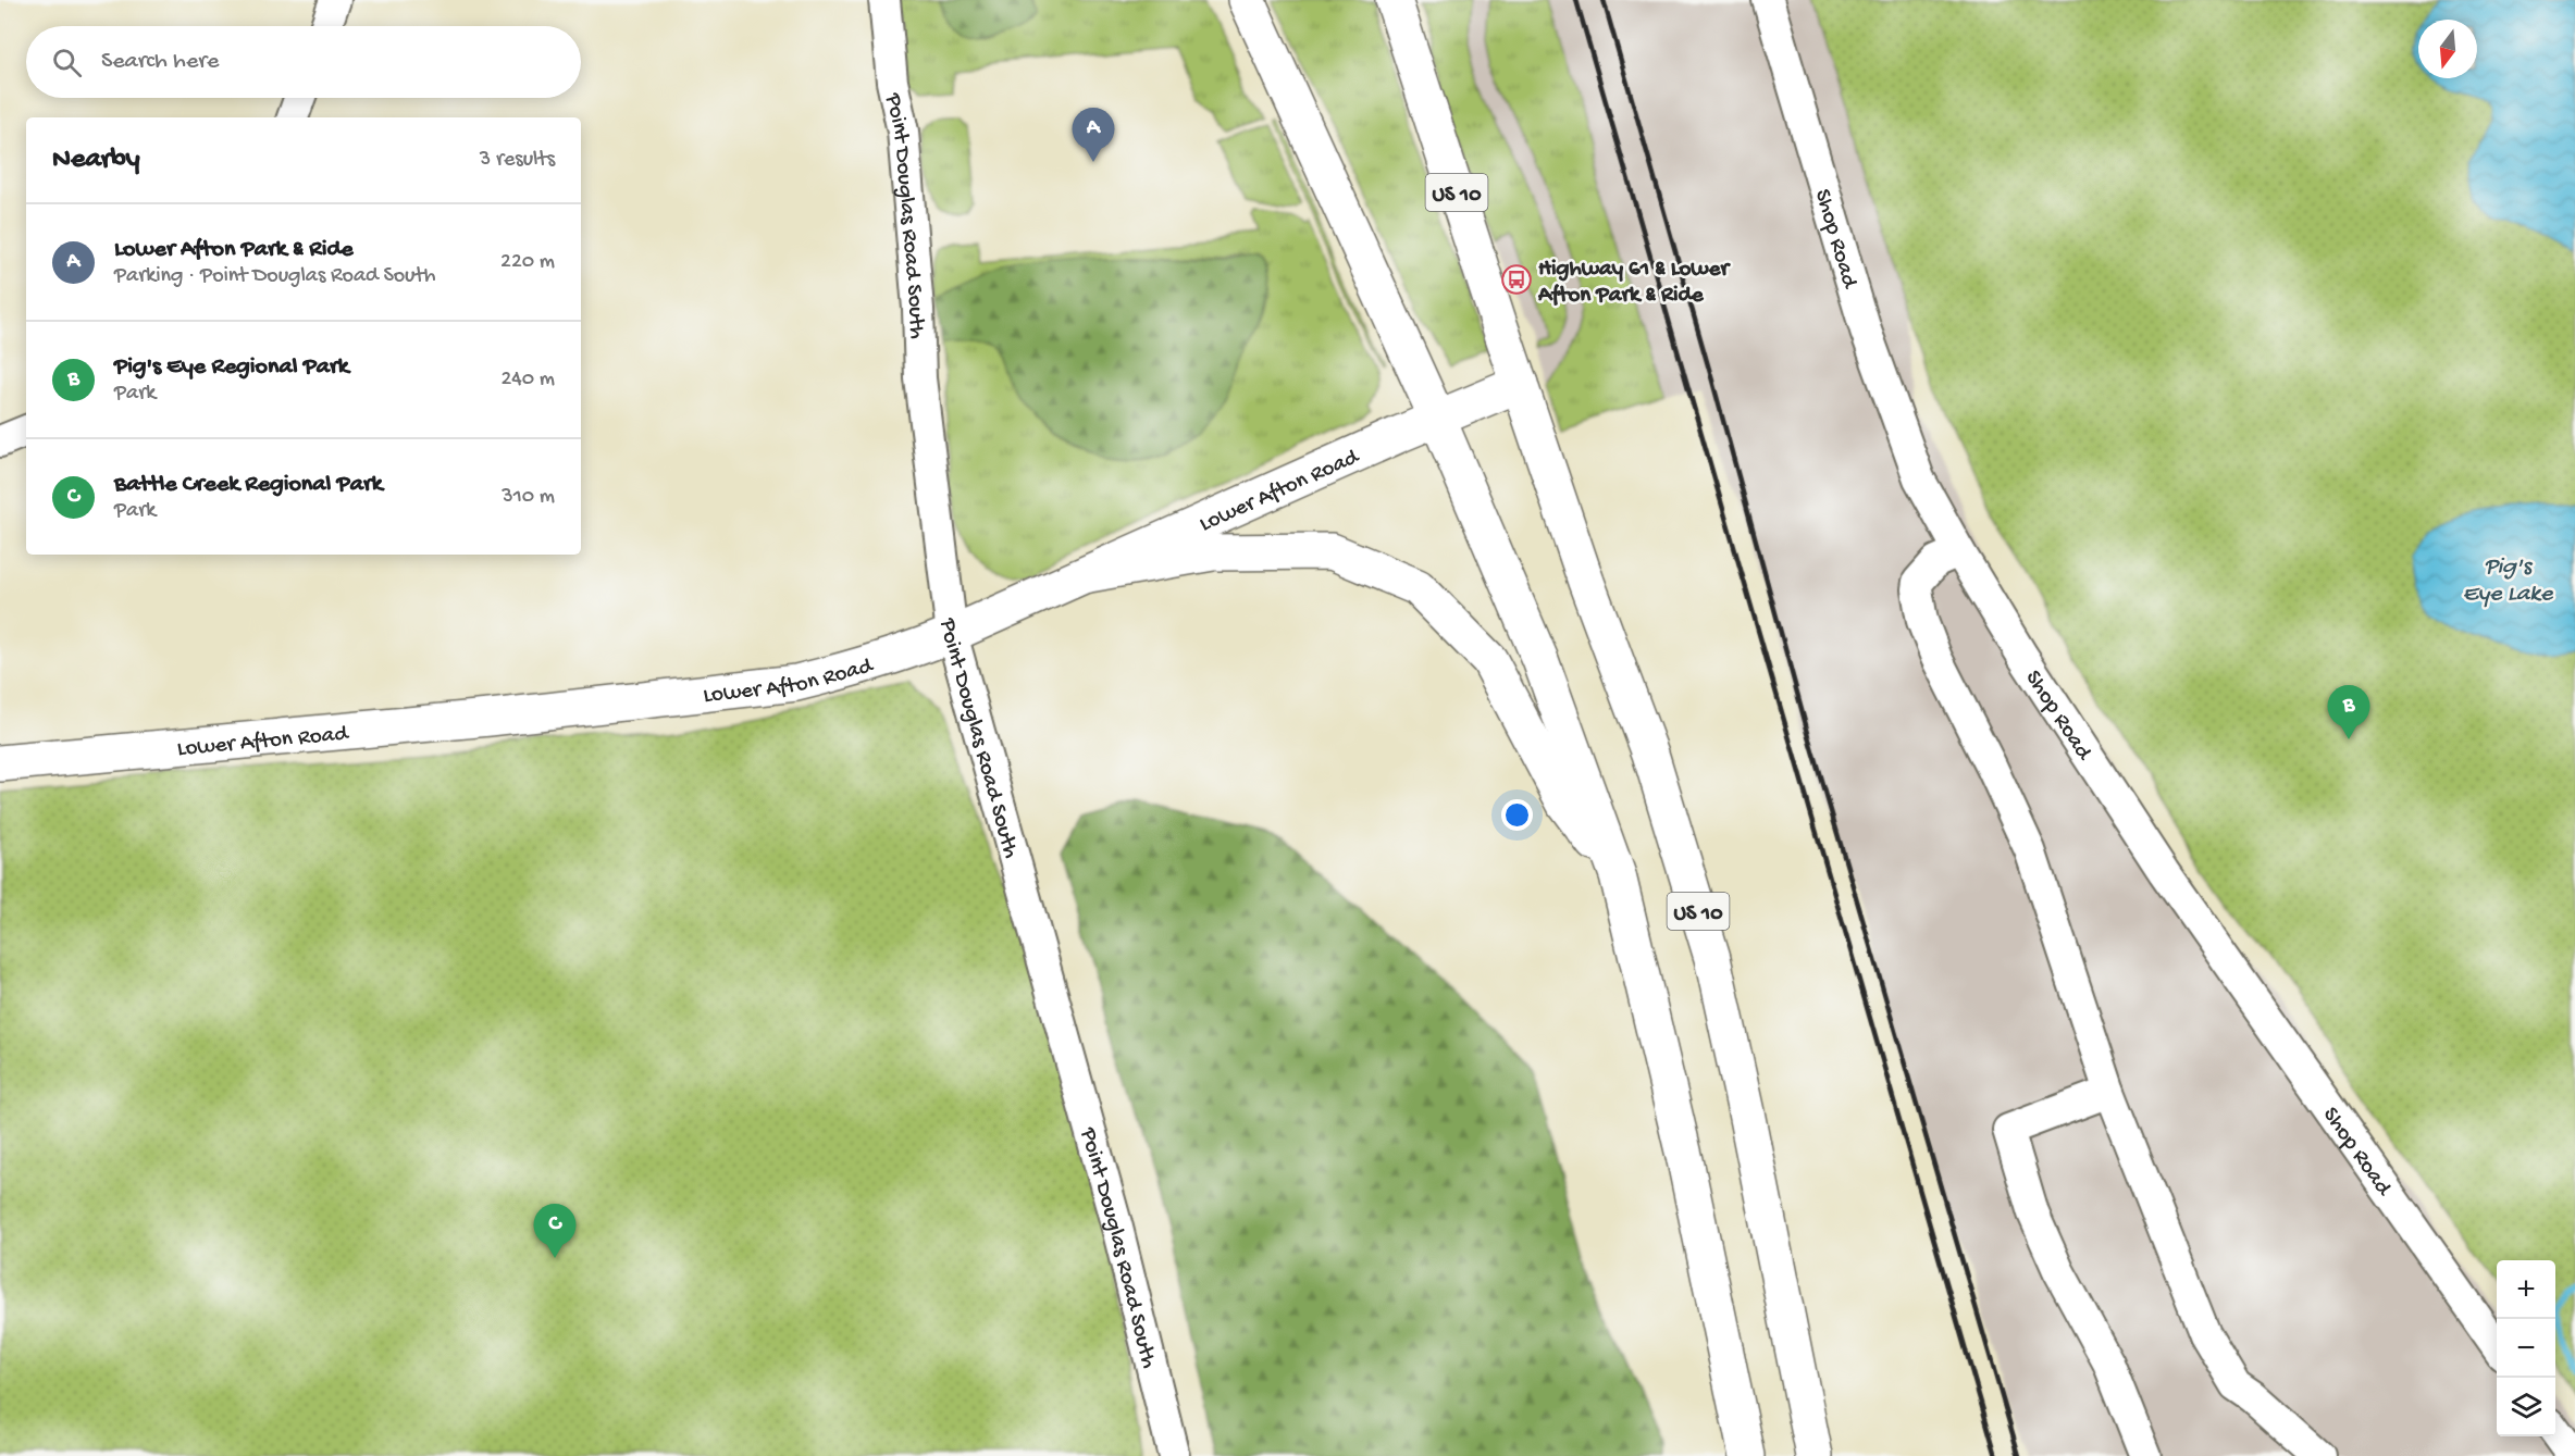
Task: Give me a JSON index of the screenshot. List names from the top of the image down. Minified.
{"streets":{"main road":["US 10","Lower Afton Road"],"street":["Point Douglas Road South","Shop Road"]},"crossings":[["US 10","Lower Afton Road"],["Point Douglas Road South","Lower Afton Road"]],"water":["Pig's Eye Lake"],"places":{"bus stop":["Highway 61 & Lower Afton Park & Ride"]},"north":"bottom","page":{"search":"Search here","pins":["A","B","C"],"heading":["Nearby","3 results"],"list":[{"mark":"A","name":"Lower Afton Park & Ride","note":"Parking · Point Douglas Road South","value":"220 m"},{"mark":"B","name":"Pig's Eye Regional Park","note":"Park","value":"240 m"},{"mark":"C","name":"Battle Creek Regional Park","note":"Park","value":"310 m"}],"map_buttons":["+","−"]}}
